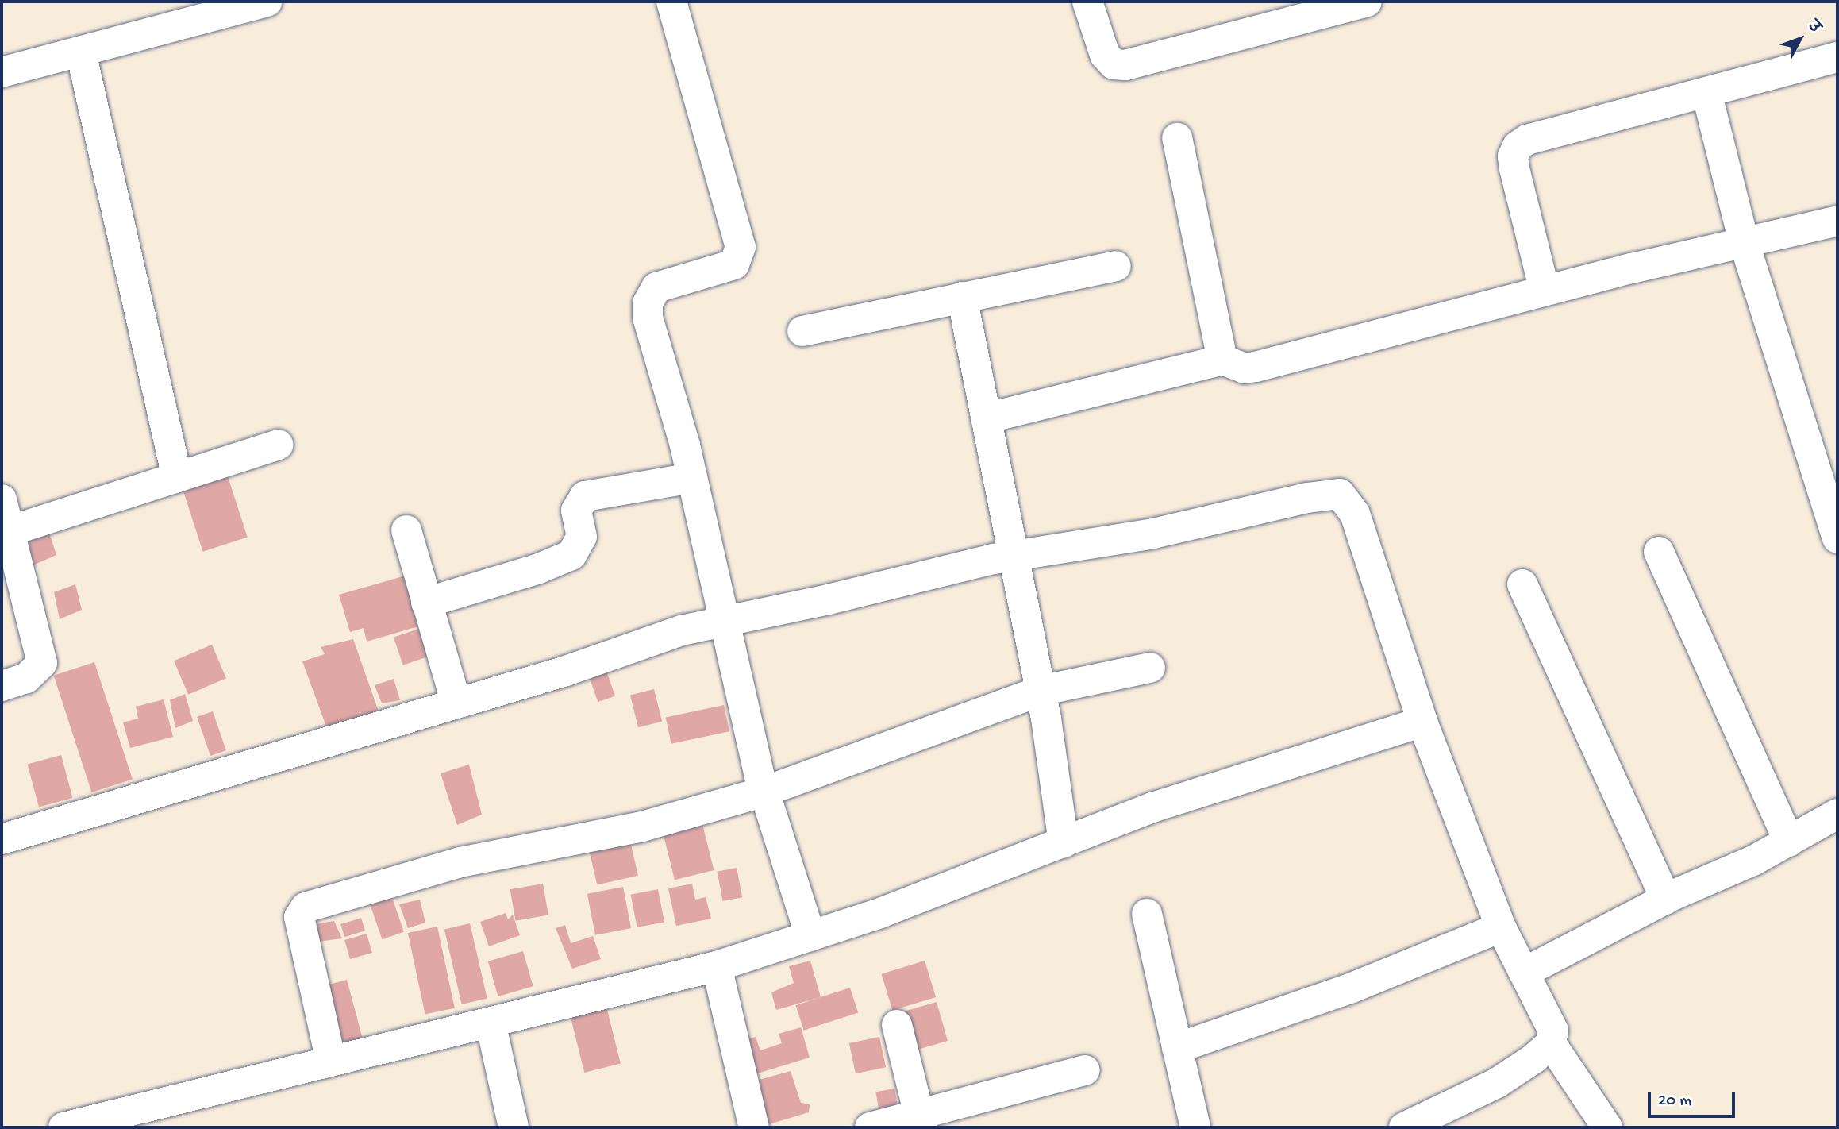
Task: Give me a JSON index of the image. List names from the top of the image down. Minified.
{"scale_bar":"20 m","north":"top right"}
